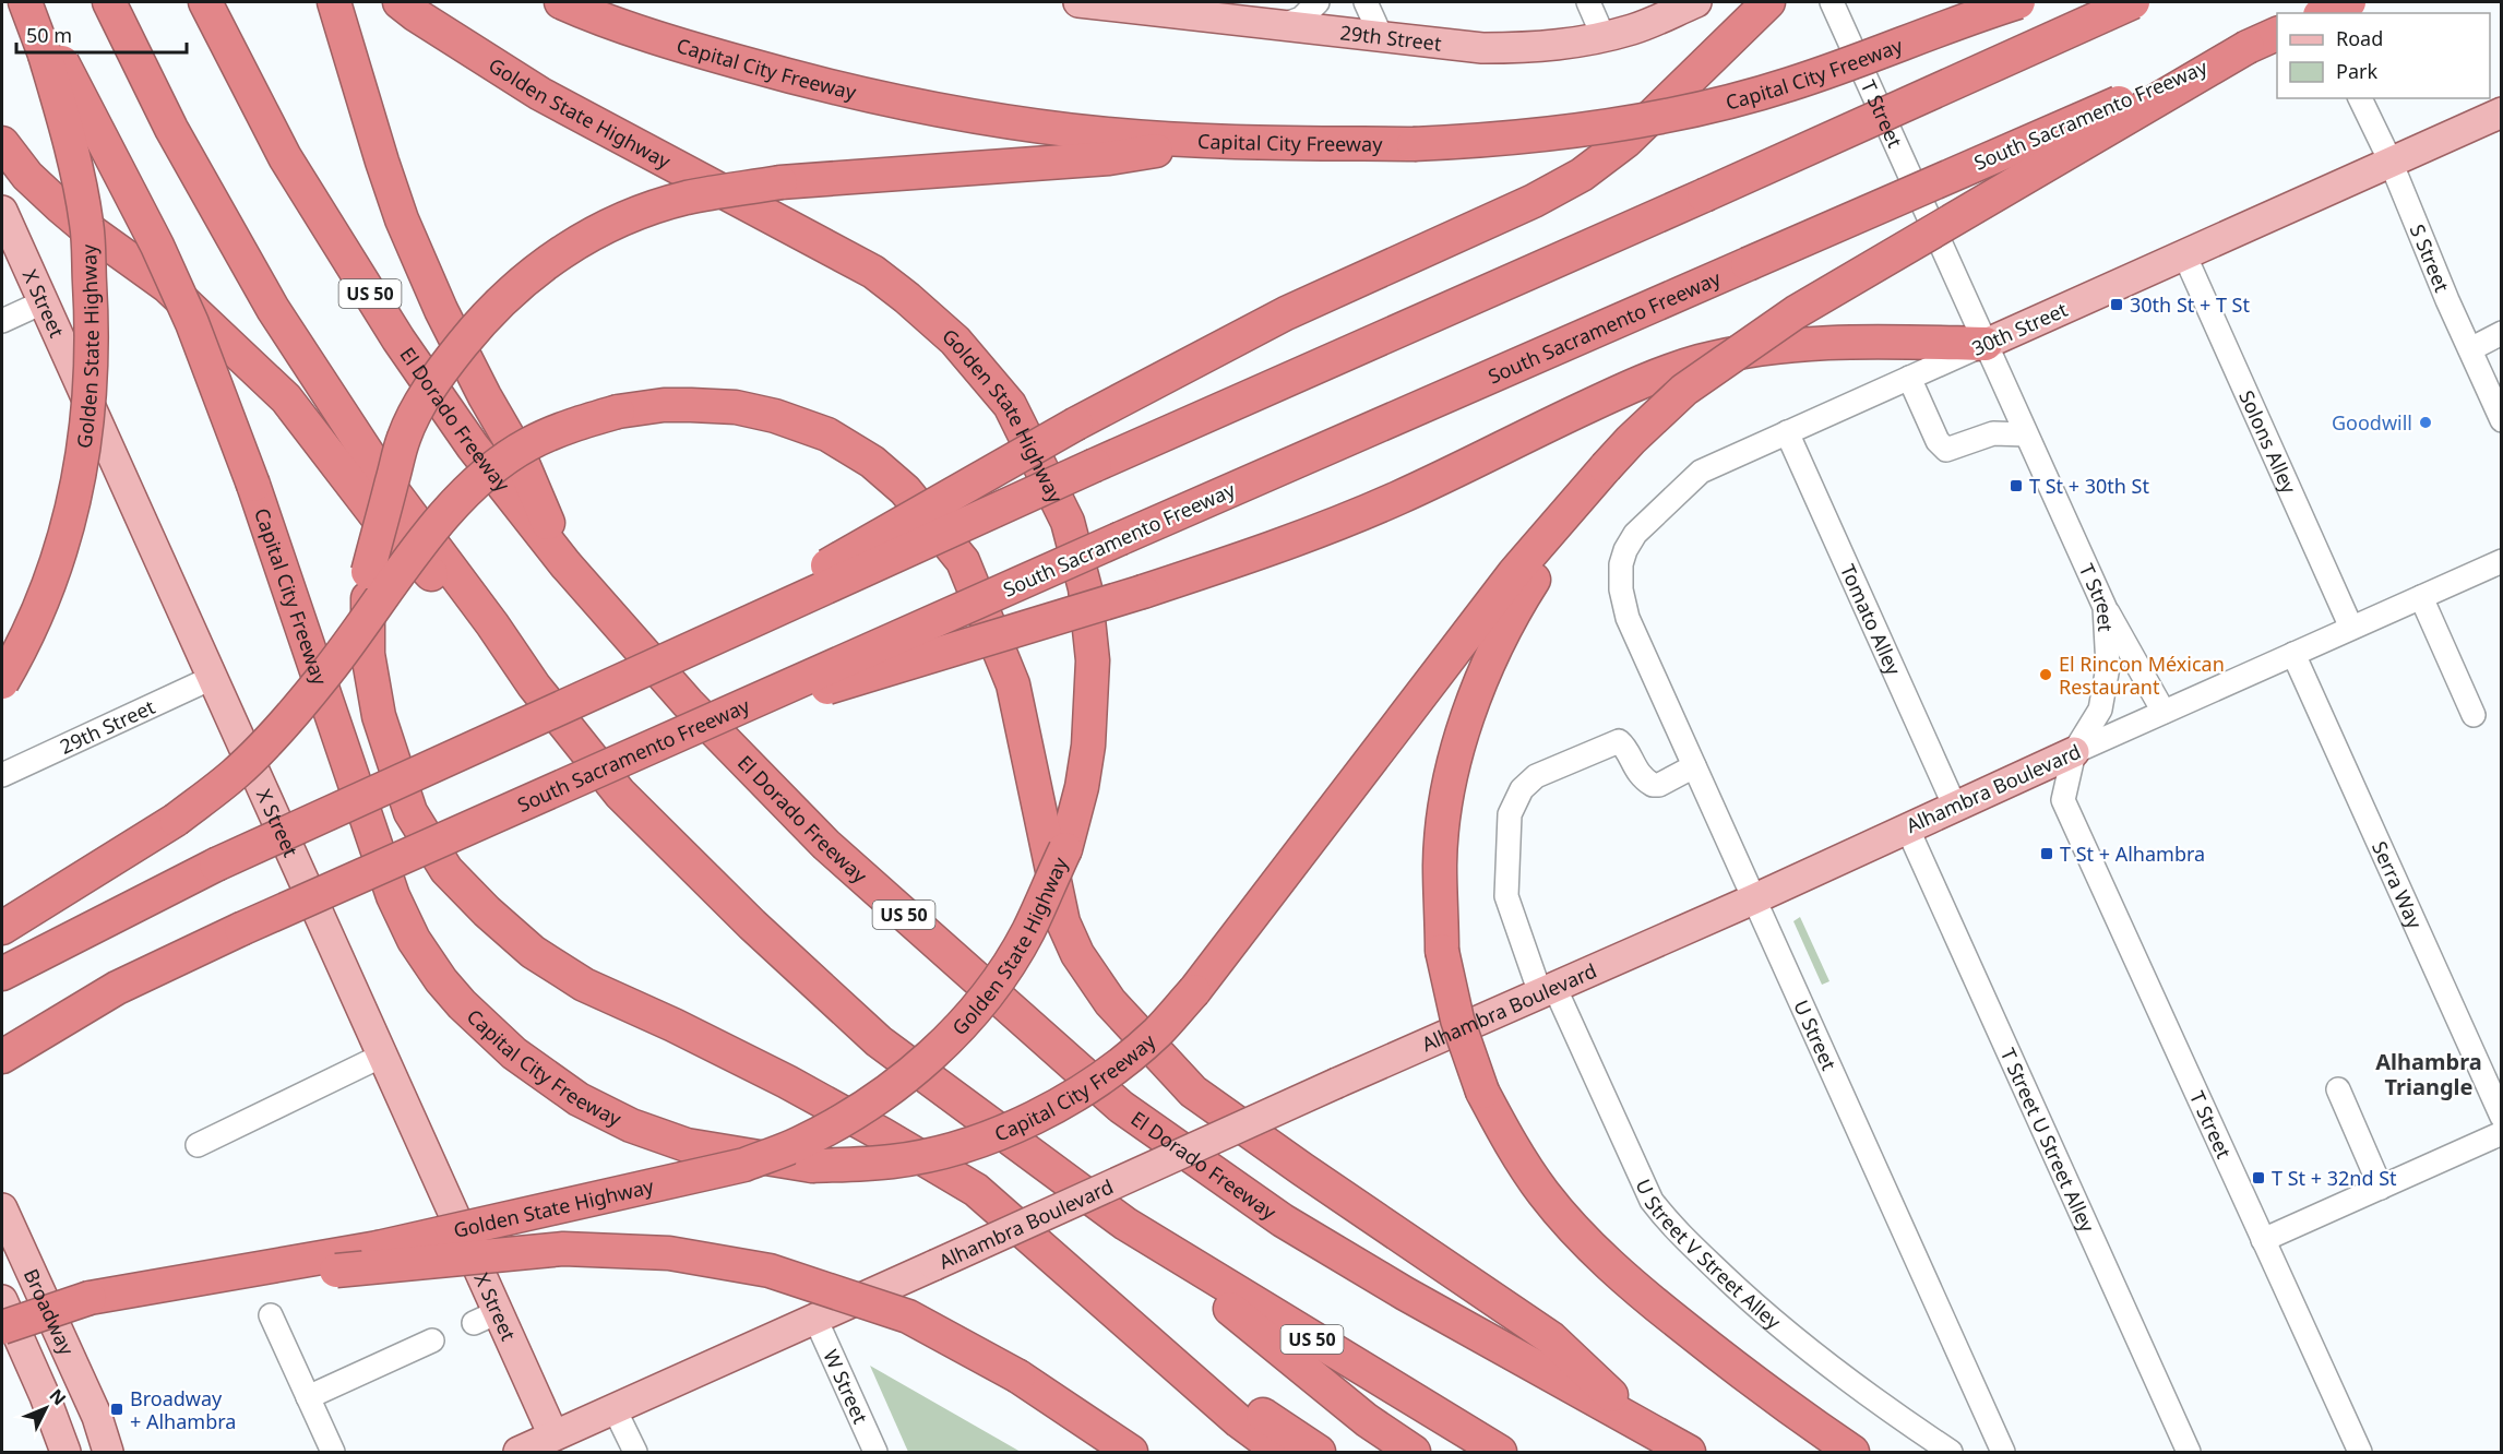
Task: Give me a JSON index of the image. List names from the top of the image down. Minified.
{"streets":{"highway":["Capital City Freeway","Golden State Highway","South Sacramento Freeway","US 50","El Dorado Freeway"],"main road":["29th Street","X Street","30th Street","Alhambra Boulevard","Broadway"],"street":["T Street","S Street","Solons Alley","Tomato Alley","Serra Way","U Street","T Street U Street Alley","U Street V Street Alley","W Street"]},"crossings":[["29th Street","X Street"],["Capital City Freeway","Golden State Highway"],["T Street","30th Street"],["T Street","Alhambra Boulevard"],["S Street","30th Street"],["X Street","Alhambra Boulevard"],["30th Street","Solons Alley"],["30th Street","Tomato Alley"],["30th Street","U Street"],["Solons Alley","Alhambra Boulevard"],["Tomato Alley","Alhambra Boulevard"],["Alhambra Boulevard","Serra Way"],["Alhambra Boulevard","U Street"],["Alhambra Boulevard","T Street U Street Alley"],["Alhambra Boulevard","U Street V Street Alley"],["Alhambra Boulevard","W Street"],["U Street","U Street V Street Alley"]],"districts":["Alhambra Triangle"],"places":{"transit":["30th St + T St","T St + 30th St","T St + Alhambra","T St + 32nd St","Broadway + Alhambra"],"other":["Goodwill","El Rincon Méxican Restaurant"]},"legend":["Road","Park"],"scale_bar":"50 m","north":"top right"}
